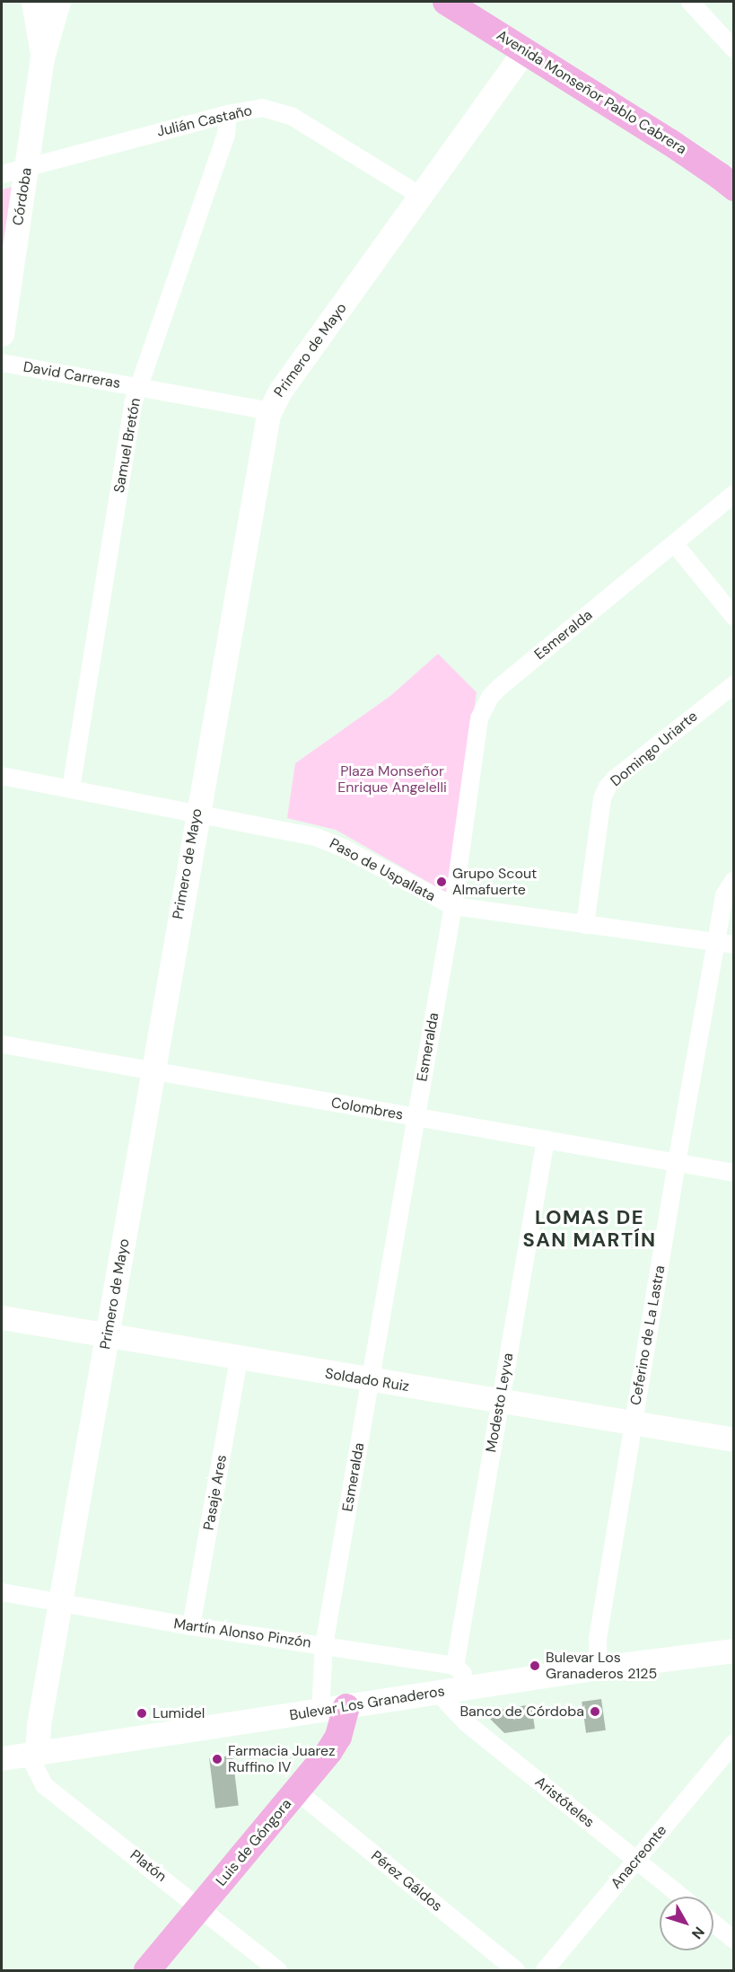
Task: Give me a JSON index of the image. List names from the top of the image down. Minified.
{"streets":{"main road":["Avenida Monseñor Pablo Cabrera","Córdoba","Primero de Mayo","Soldado Ruiz","Bulevar Los Granaderos","Luis de Góngora"],"street":["Julián Castaño","David Carreras","Samuel Bretón","Esmeralda","Domingo Uriarte","Paso de Uspallata","Colombres","Ceferino de La Lastra","Modesto Leyva","Pasaje Ares","Martín Alonso Pinzón","Aristóteles","Anacreonte","Platón","Pérez Gáldos"]},"crossings":[["Avenida Monseñor Pablo Cabrera","Primero de Mayo"],["Julián Castaño","Córdoba"],["Julián Castaño","Primero de Mayo"],["Julián Castaño","Samuel Bretón"],["Primero de Mayo","David Carreras"],["Primero de Mayo","Paso de Uspallata"],["Primero de Mayo","Colombres"],["Primero de Mayo","Soldado Ruiz"],["Primero de Mayo","Martín Alonso Pinzón"],["Primero de Mayo","Bulevar Los Granaderos"],["Primero de Mayo","Platón"],["David Carreras","Samuel Bretón"],["Samuel Bretón","Paso de Uspallata"],["Esmeralda","Paso de Uspallata"],["Esmeralda","Colombres"],["Esmeralda","Soldado Ruiz"],["Esmeralda","Martín Alonso Pinzón"],["Esmeralda","Bulevar Los Granaderos"],["Esmeralda","Luis de Góngora"],["Domingo Uriarte","Paso de Uspallata"],["Paso de Uspallata","Ceferino de La Lastra"],["Colombres","Ceferino de La Lastra"],["Colombres","Modesto Leyva"],["Ceferino de La Lastra","Soldado Ruiz"],["Ceferino de La Lastra","Bulevar Los Granaderos"],["Soldado Ruiz","Modesto Leyva"],["Soldado Ruiz","Pasaje Ares"],["Modesto Leyva","Martín Alonso Pinzón"],["Pasaje Ares","Martín Alonso Pinzón"],["Bulevar Los Granaderos","Aristóteles"],["Bulevar Los Granaderos","Luis de Góngora"],["Bulevar Los Granaderos","Platón"],["Aristóteles","Anacreonte"],["Luis de Góngora","Platón"],["Luis de Góngora","Pérez Gáldos"]],"districts":["LOMAS DE SAN MARTÍN"],"parks":["Plaza Monseñor Enrique Angelelli"],"places":["Grupo Scout Almafuerte","Bulevar Los Granaderos 2125","Banco de Córdoba","Lumidel","Farmacia Juarez Ruffino IV"],"north":"bottom right"}
